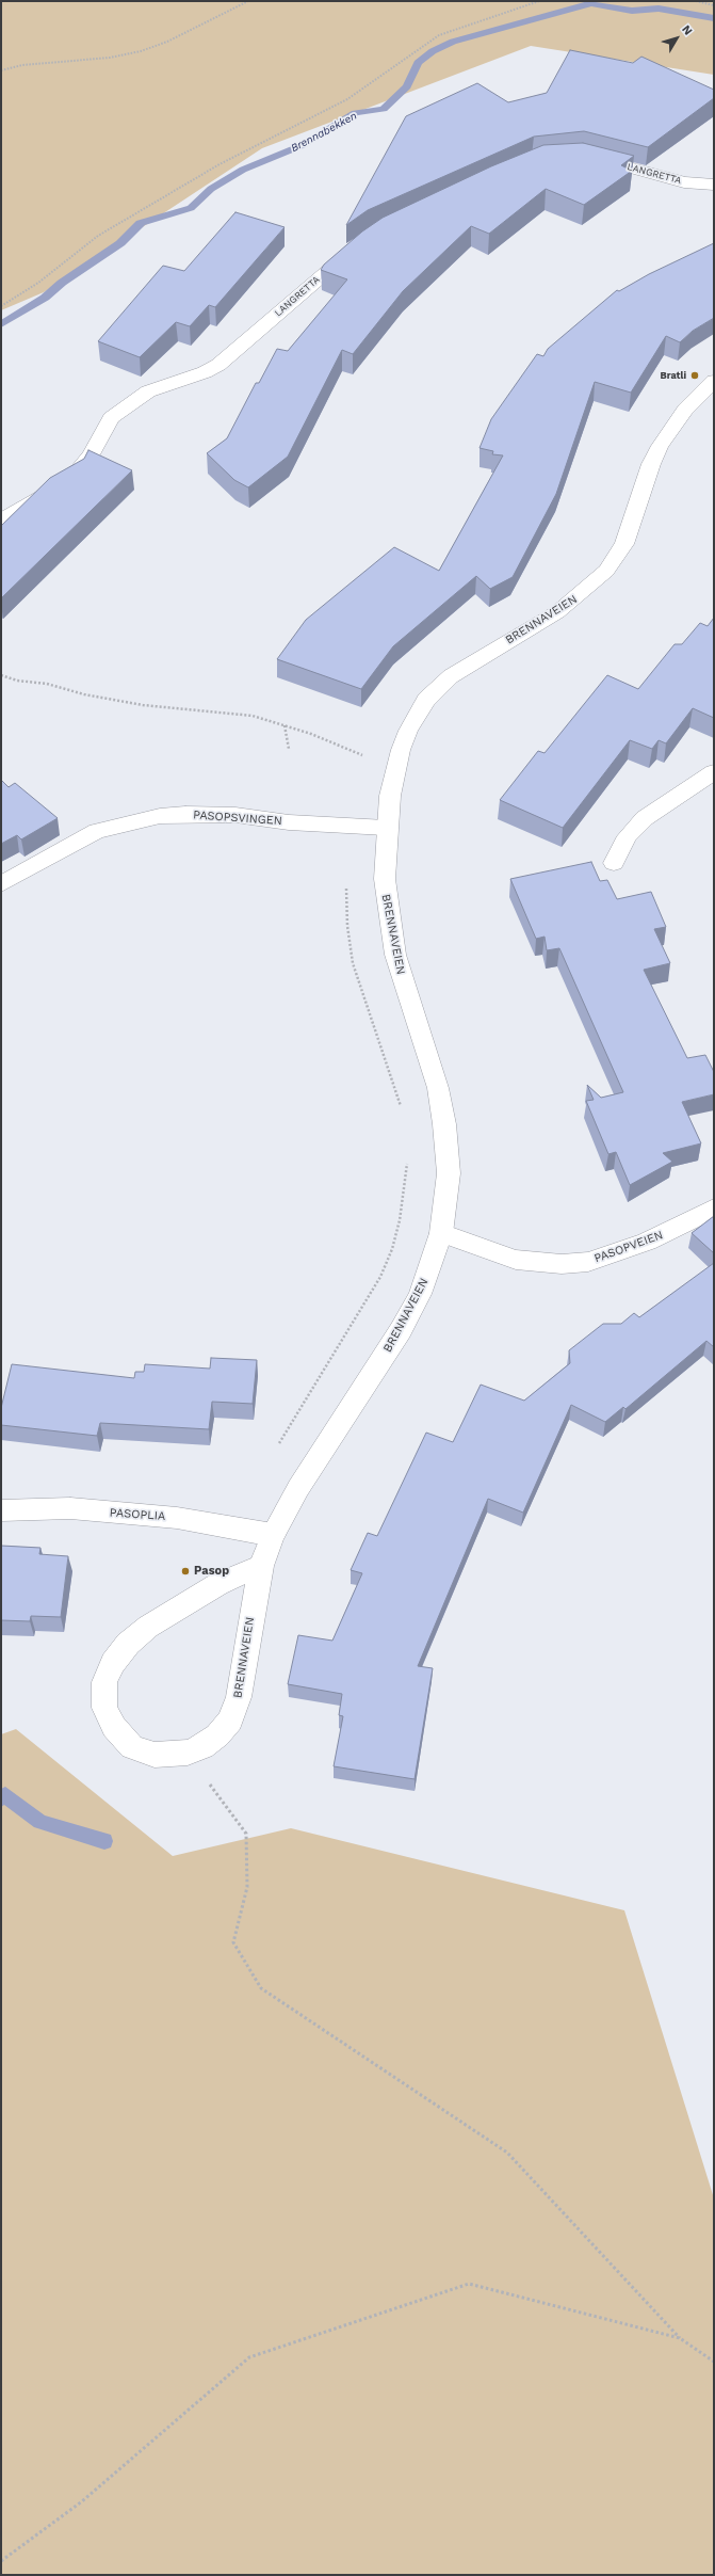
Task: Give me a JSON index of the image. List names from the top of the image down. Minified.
{"streets":{"street":["LANGRETTA","BRENNAVEIEN","PASOPSVINGEN","PASOPVEIEN","PASOPLIA"]},"crossings":[["BRENNAVEIEN","PASOPSVINGEN"],["BRENNAVEIEN","PASOPVEIEN"],["BRENNAVEIEN","PASOPLIA"]],"water":["Brennabekken"],"places":["Bratli","Pasop"],"north":"top right"}
